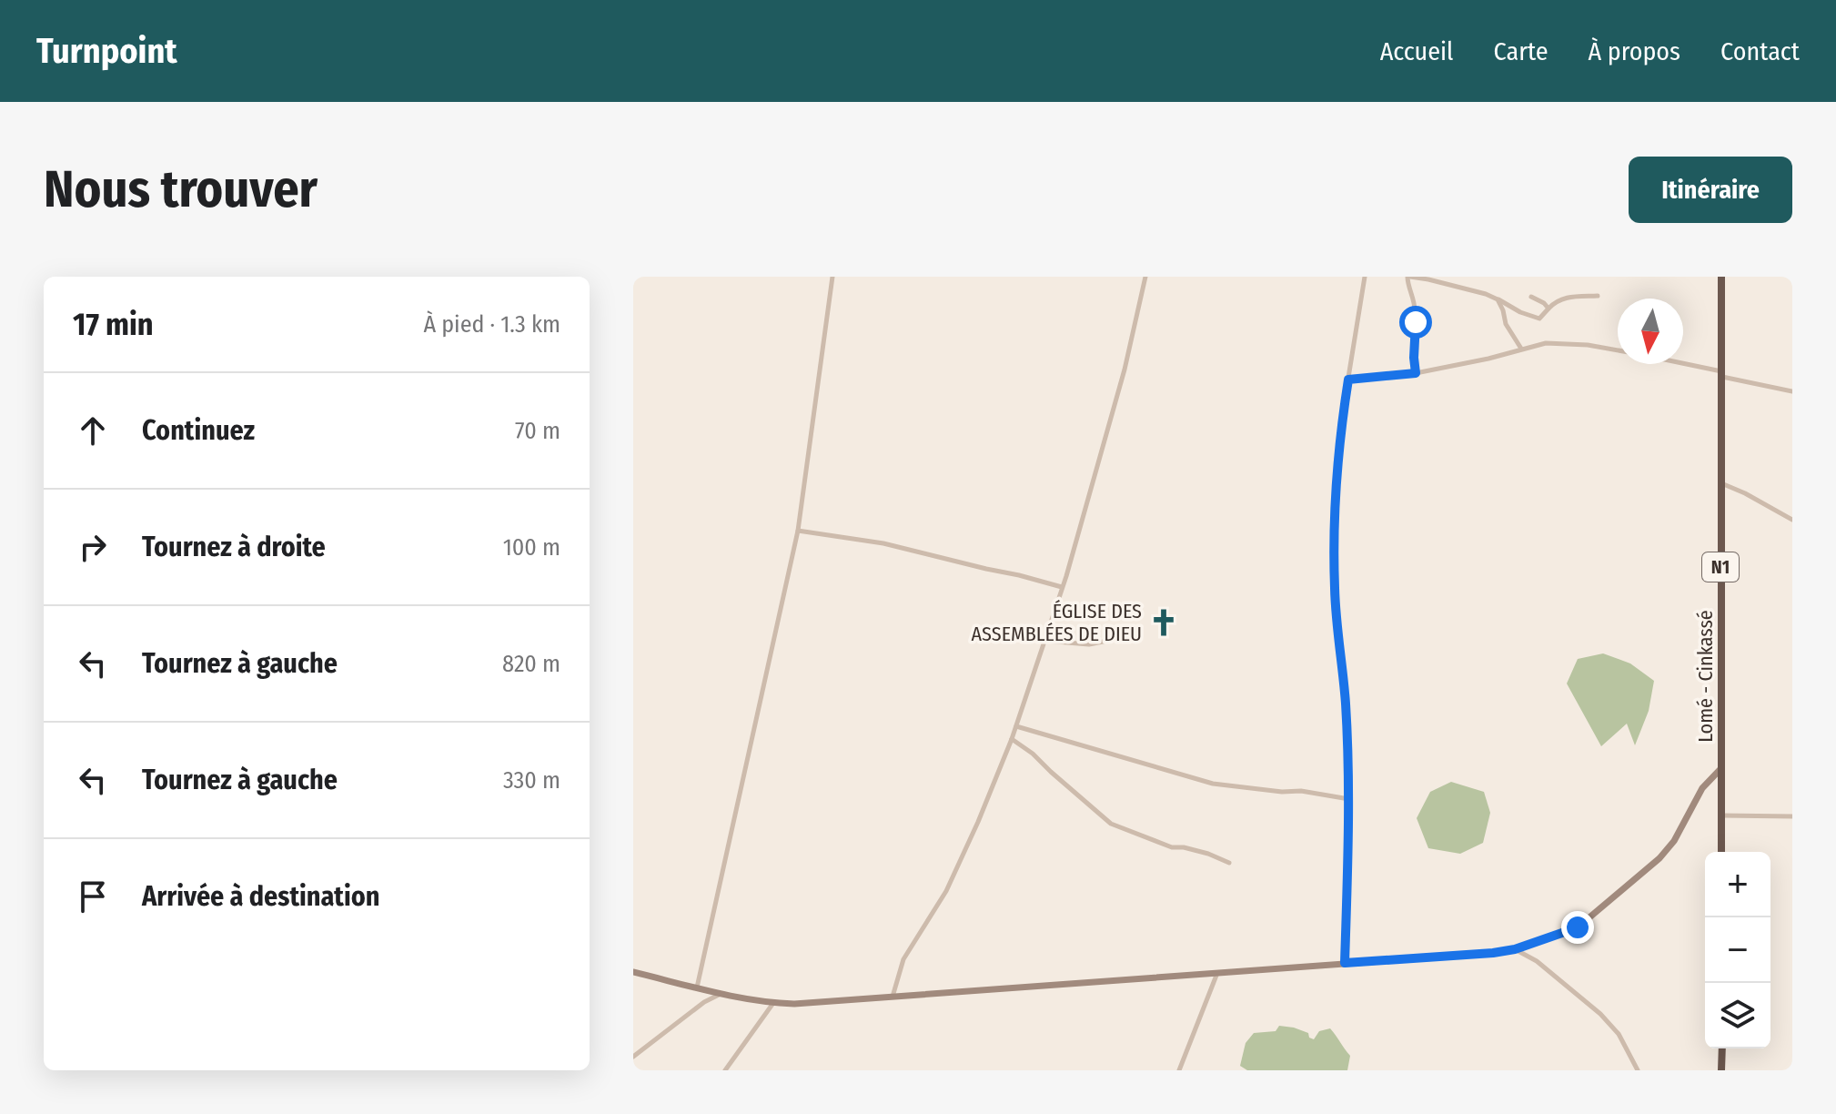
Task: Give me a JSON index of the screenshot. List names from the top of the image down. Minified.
{"streets":{"highway":["N1","Lomé - Cinkassé"]},"places":{"church":["ÉGLISE DES ASSEMBLÉES DE DIEU"]},"north":"bottom","page":{"header":"Turnpoint","nav":["Accueil","Carte","À propos","Contact"],"buttons":"Itinéraire","title":"Nous trouver","heading":["17 min","À pied · 1.3 km"],"list":[["Continuez","70 m"],["Tournez à droite","100 m"],["Tournez à gauche","820 m"],["Tournez à gauche","330 m"],"Arrivée à destination"],"map_buttons":["+","−"]}}
